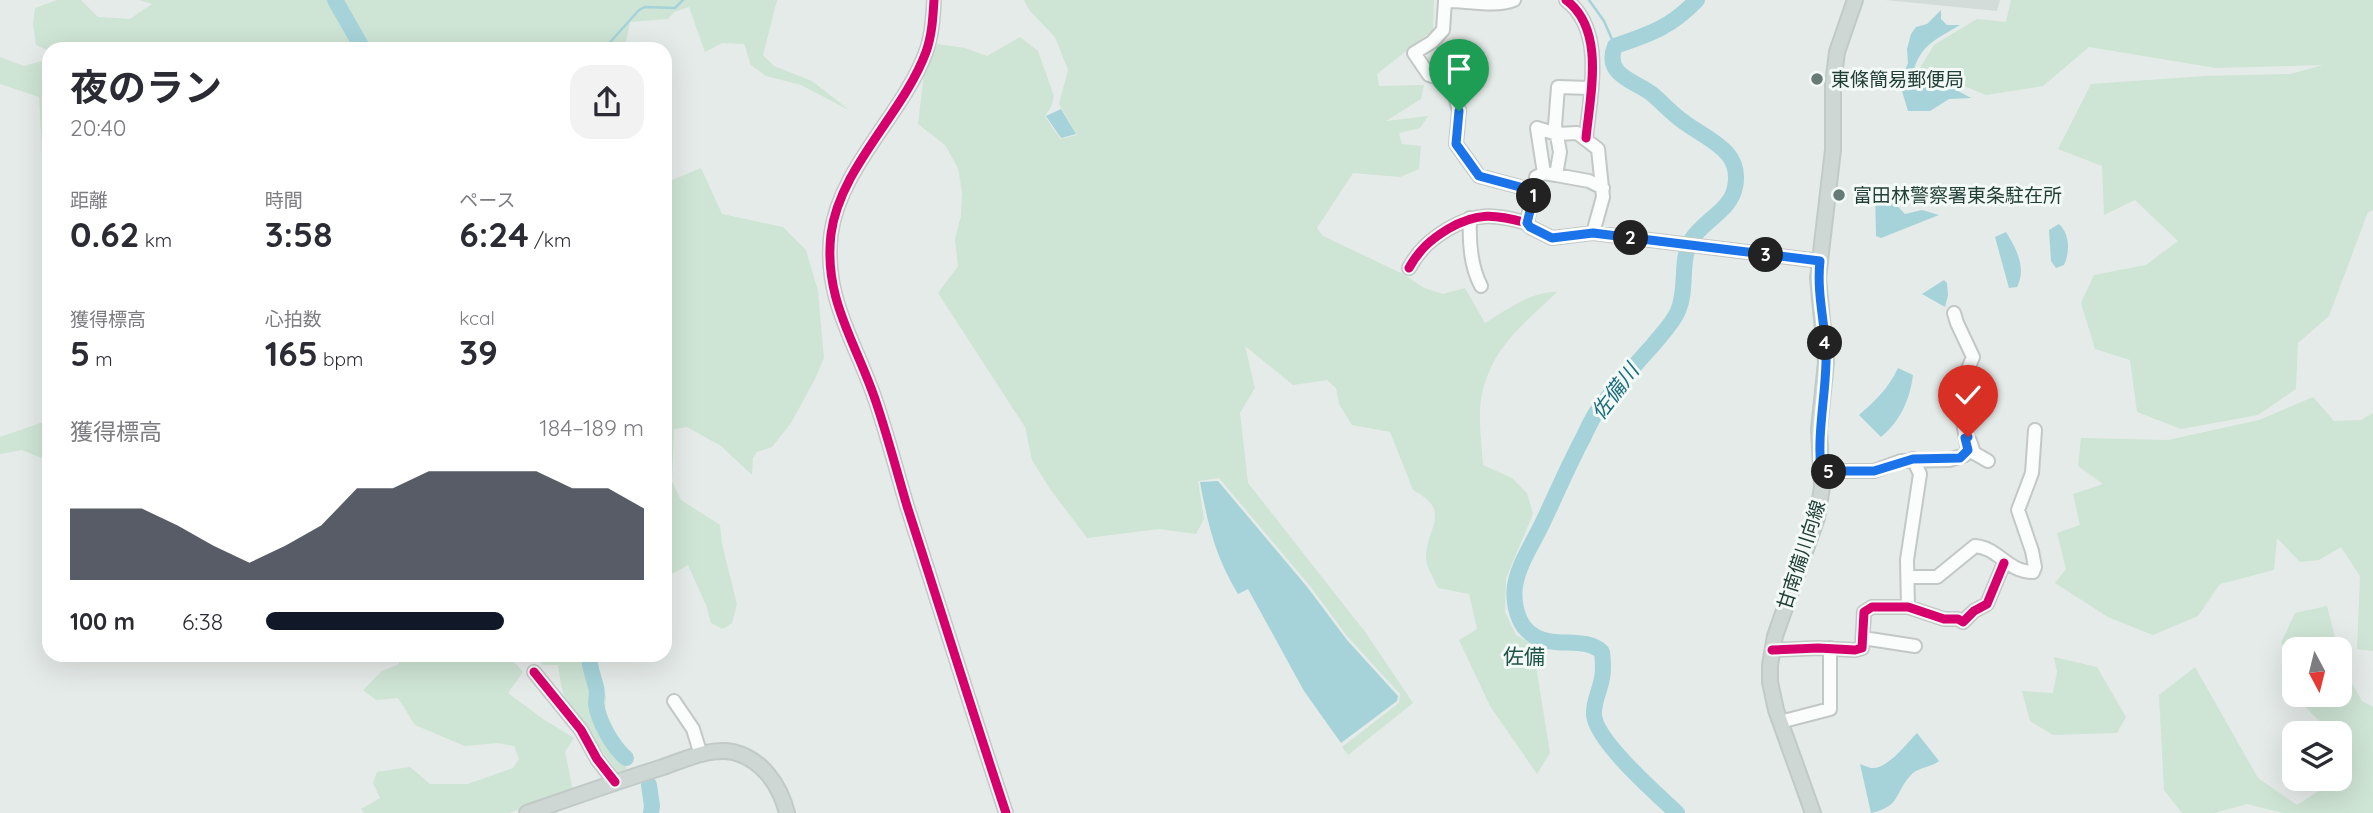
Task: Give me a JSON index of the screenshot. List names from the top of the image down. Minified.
{"streets":{"main road":["甘南備川向線"]},"districts":["佐備"],"water":["佐備川"],"places":["東條簡易郵便局","富田林警察署東条駐在所"],"north":"bottom","page":{"heading":["夜のラン","20:40"],"stats":[["距離","0.62 km"],["時間","3:58"],["ペース","6:24 /km"],["獲得標高","5 m"],["心拍数","165 bpm"],["kcal","39"]],"pins":["1","2","3","4","5"],"chart":["獲得標高","184–189 m"],"list":[{"name":"100 m","note":"6:38"}]}}
